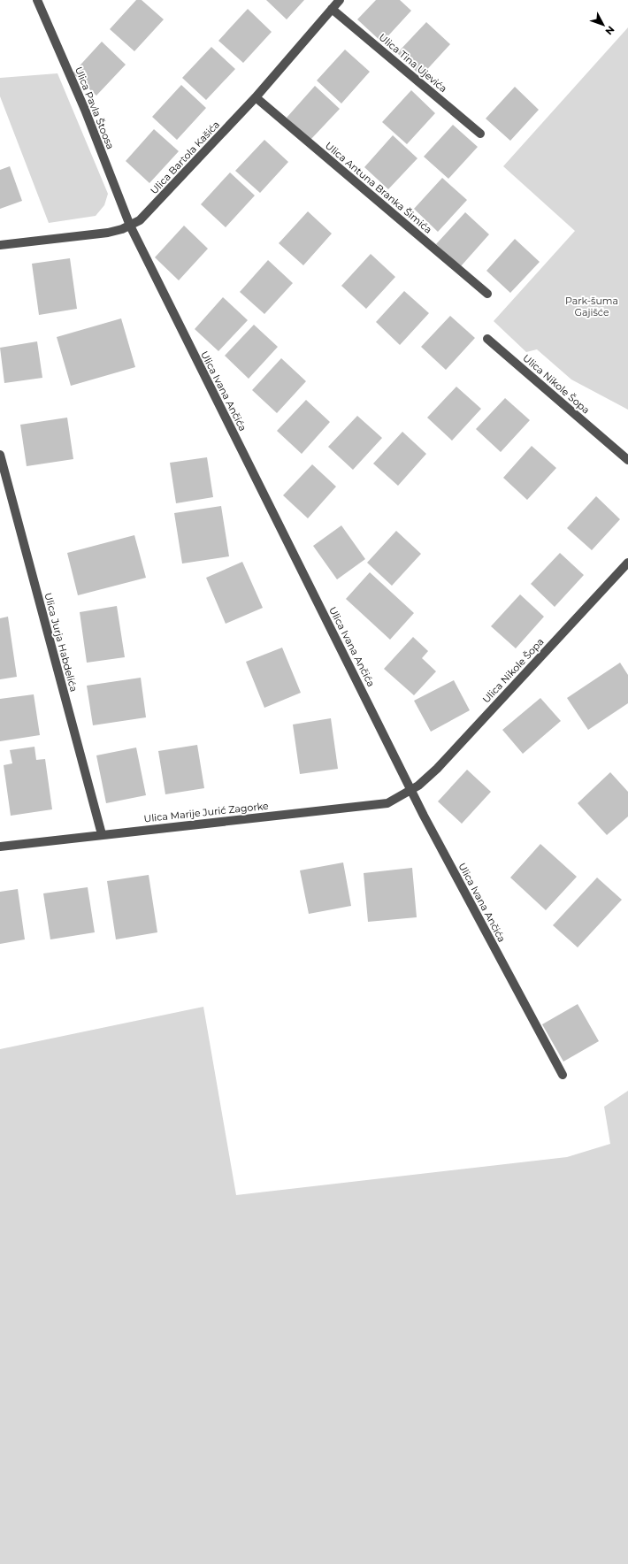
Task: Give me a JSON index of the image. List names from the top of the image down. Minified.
{"streets":{"street":["Ulica Tina Ujevića","Ulica Pavla Štoosa","Ulica Bartola Kašića","Ulica Antuna Branka Šimića","Ulica Nikole Šopa","Ulica Ivana Ančića","Ulica Jurja Habdelića","Ulica Marije Jurić Zagorke"]},"crossings":[["Ulica Tina Ujevića","Ulica Bartola Kašića"],["Ulica Pavla Štoosa","Ulica Bartola Kašića"],["Ulica Pavla Štoosa","Ulica Ivana Ančića"],["Ulica Bartola Kašića","Ulica Antuna Branka Šimića"],["Ulica Bartola Kašića","Ulica Ivana Ančića"],["Ulica Nikole Šopa","Ulica Ivana Ančića"],["Ulica Nikole Šopa","Ulica Marije Jurić Zagorke"],["Ulica Ivana Ančića","Ulica Marije Jurić Zagorke"],["Ulica Jurja Habdelića","Ulica Marije Jurić Zagorke"]],"parks":["Park-šuma Gajišće"],"north":"bottom right"}
